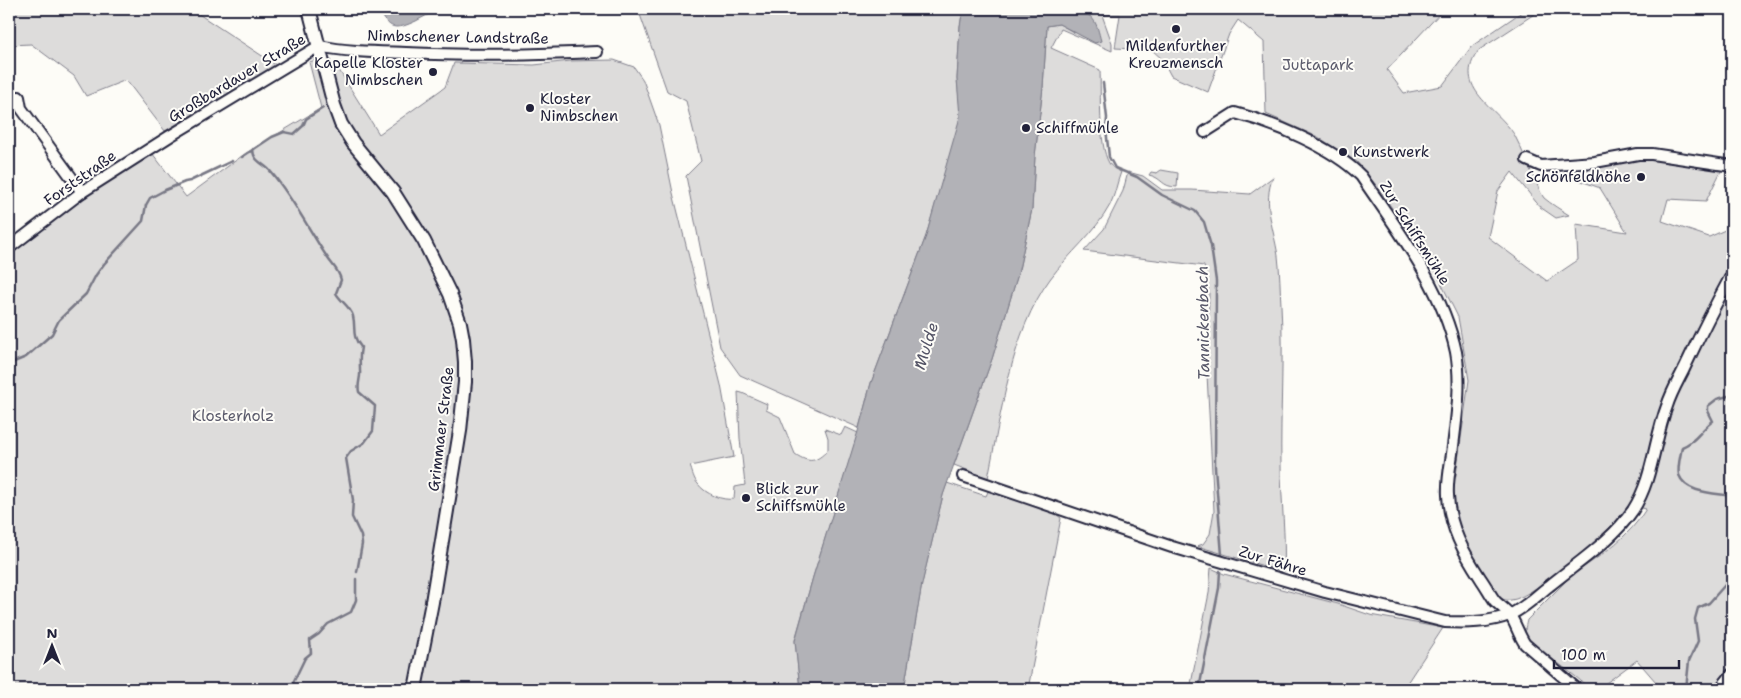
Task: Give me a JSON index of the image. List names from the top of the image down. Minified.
{"streets":{"main road":["Grimmaer Straße"],"street":["Nimbschener Landstraße","Großbardauer Straße","Forststraße","Zur Schiffsmühle","Zur Fähre"]},"crossings":[["Nimbschener Landstraße","Großbardauer Straße"],["Nimbschener Landstraße","Grimmaer Straße"],["Großbardauer Straße","Forststraße"],["Großbardauer Straße","Grimmaer Straße"],["Zur Schiffsmühle","Zur Fähre"]],"water":["Tannickenbach","Mulde"],"parks":["Juttapark","Klosterholz"],"places":["Mildenfurther Kreuzmensch","Kapelle Kloster Nimbschen","Kloster Nimbschen","Schiffmühle","Kunstwerk","Schönfeldhöhe","Blick zur Schiffsmühle"],"scale_bar":"100 m","north":"top"}
